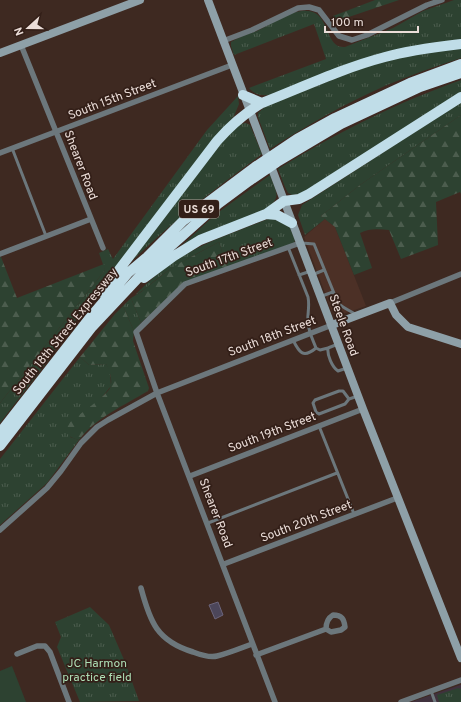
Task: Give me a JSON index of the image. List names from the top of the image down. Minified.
{"streets":{"highway":["US 69","South 18th Street Expressway"],"street":["South 15th Street","Shearer Road","South 17th Street","Steele Road","South 18th Street","South 19th Street","South 20th Street"]},"crossings":[["South 15th Street","Shearer Road"],["South 15th Street","Steele Road"],["Shearer Road","South 17th Street"],["Shearer Road","South 18th Street"],["Shearer Road","South 19th Street"],["Shearer Road","South 20th Street"],["South 17th Street","Steele Road"],["Steele Road","South 18th Street"],["Steele Road","South 19th Street"],["Steele Road","South 20th Street"]],"parks":["JC Harmon practice field"],"scale_bar":"100 m","north":"left"}
